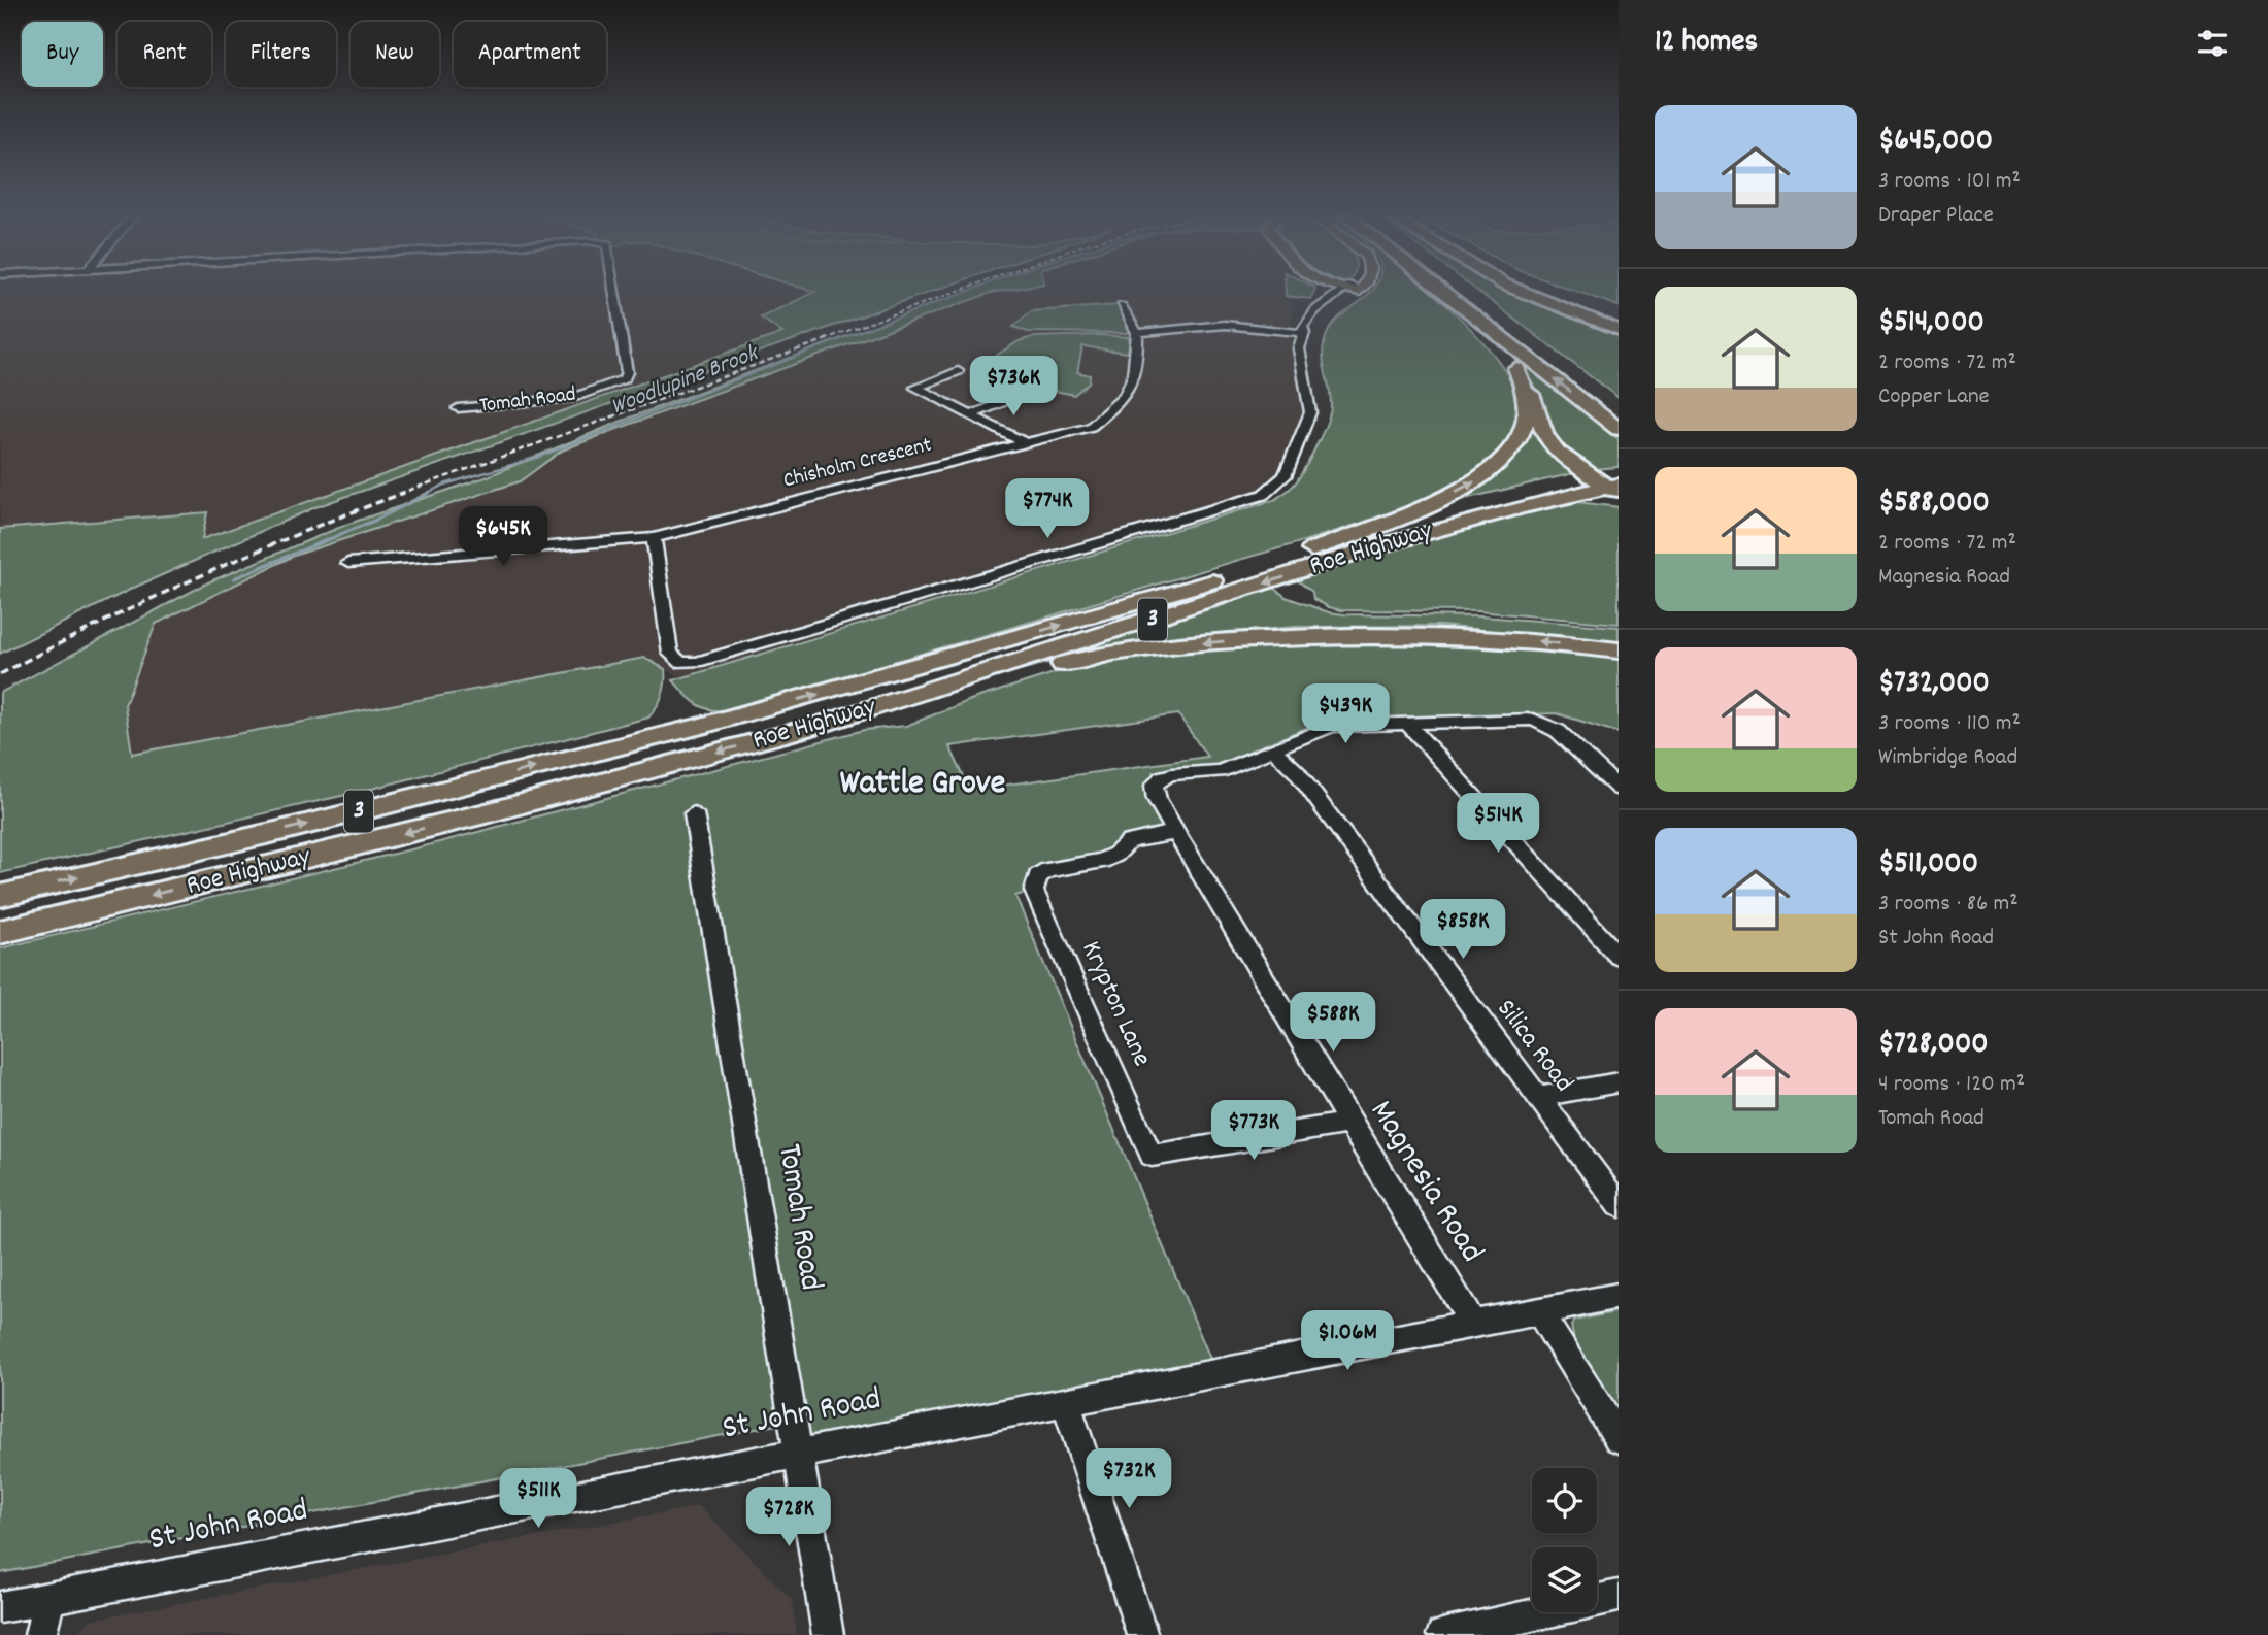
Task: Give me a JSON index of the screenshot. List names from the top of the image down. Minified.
{"streets":{"highway":["Roe Highway","3"],"street":["Tomah Road","Chisholm Crescent","Krypton Lane","Silica Road","Magnesia Road","St John Road"]},"crossings":[["Tomah Road","St John Road"],["Krypton Lane","Magnesia Road"],["Silica Road","Magnesia Road"],["Magnesia Road","St John Road"]],"districts":["Wattle Grove"],"water":["Woodlupine Brook"],"page":{"heading":"12 homes","chip":["Buy","Rent","Filters","New","Apartment"],"list":[{"name":"$645,000","note":"3 rooms · 101 m² · Draper Place"},{"name":"$514,000","note":"2 rooms · 72 m² · Copper Lane"},{"name":"$588,000","note":"2 rooms · 72 m² · Magnesia Road"},{"name":"$732,000","note":"3 rooms · 110 m² · Wimbridge Road"},{"name":"$511,000","note":"3 rooms · 86 m² · St John Road"},{"name":"$728,000","note":"4 rooms · 120 m² · Tomah Road"}],"price":["$736K","$774K","$645K","$439K","$514K","$858K","$588K","$773K","$1.06M","$732K","$511K","$728K"]}}
